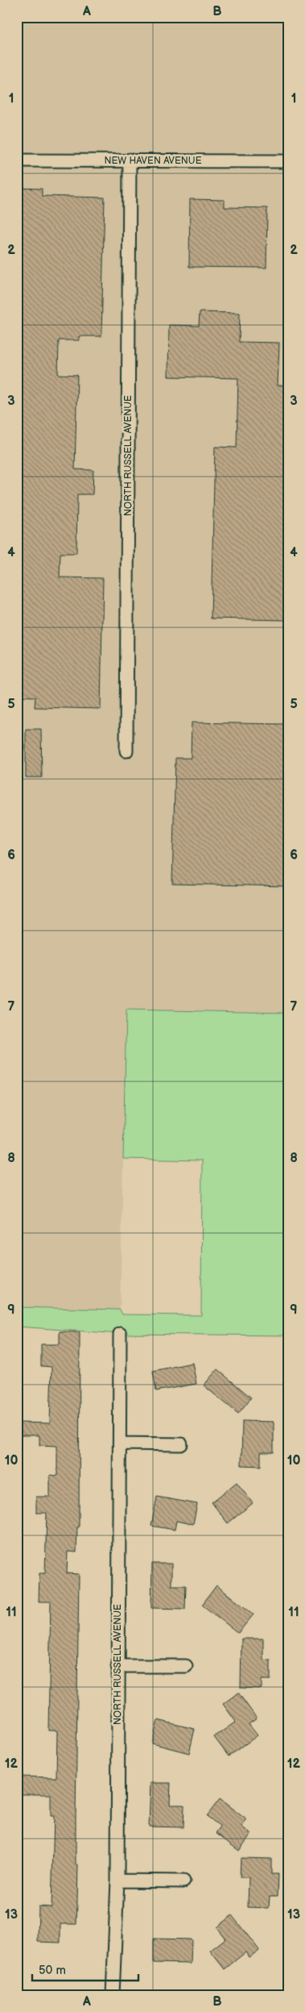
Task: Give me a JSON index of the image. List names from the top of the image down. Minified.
{"streets":{"street":["NEW HAVEN AVENUE","NORTH RUSSELL AVENUE"]},"crossings":[["NEW HAVEN AVENUE","NORTH RUSSELL AVENUE"]],"scale_bar":"50 m","grid":{"columns":["A","B"],"rows":["1","2","3","4","5","6","7","8","9","10","11","12","13"]}}
